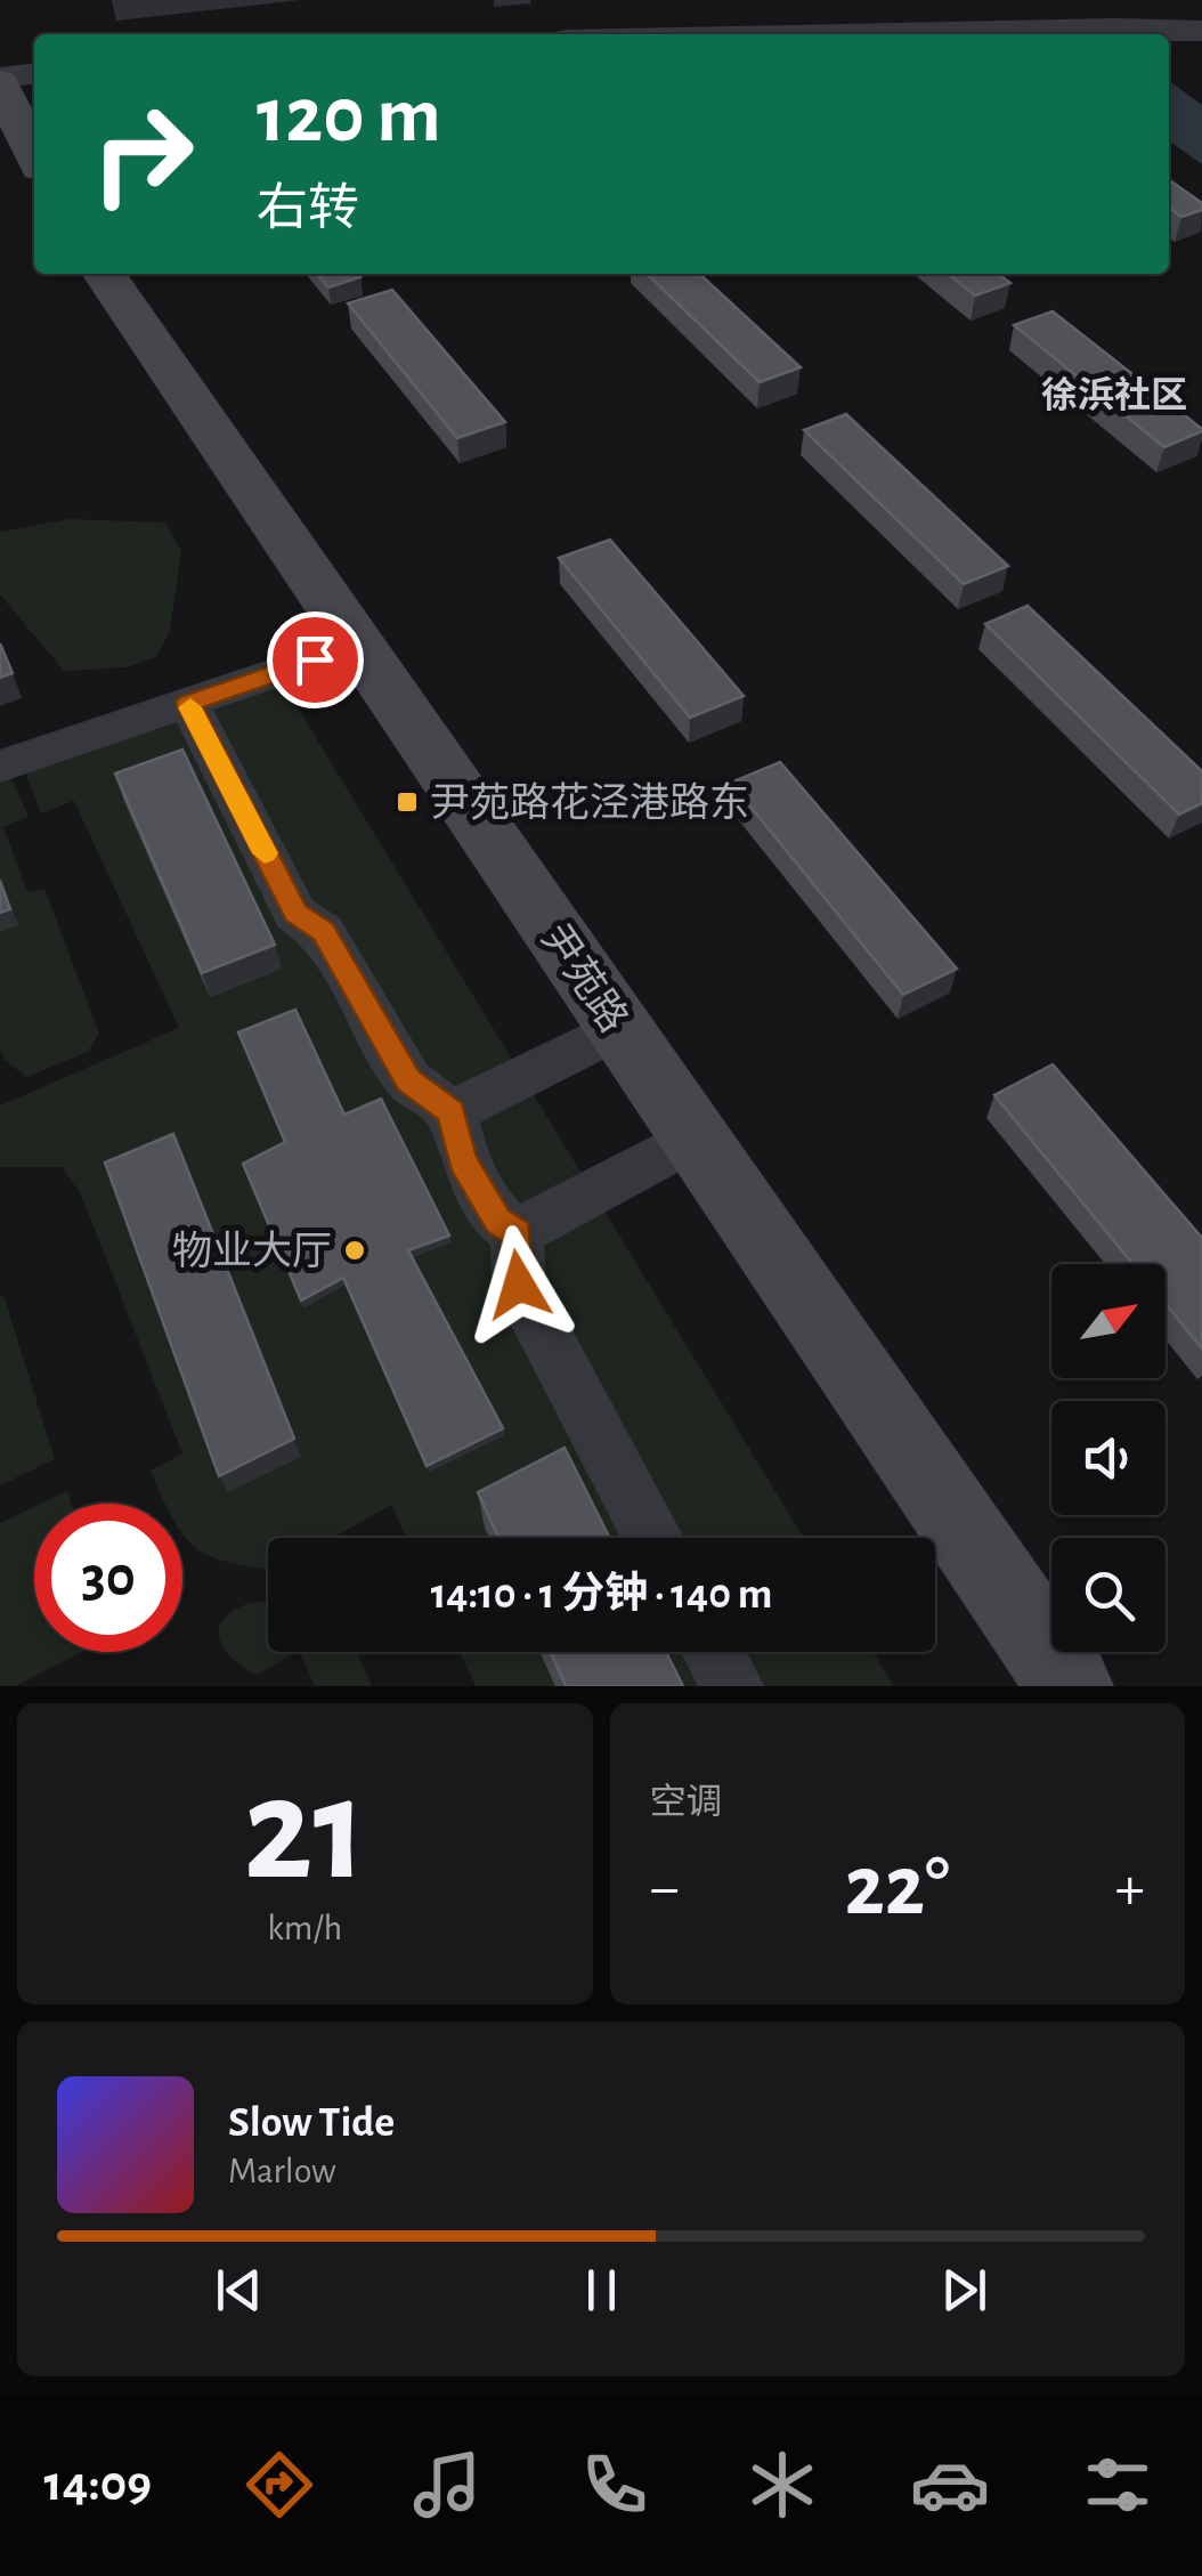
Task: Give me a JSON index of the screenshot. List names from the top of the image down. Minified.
{"streets":{"main road":["尹苑路"]},"districts":["徐浜社区"],"places":{"transit":["尹苑路花泾港路东"],"other":["物业大厅"]},"north":"top right","page":{"turn":["120 m","右转"],"limit":"30","trip":"14:10 · 1 分钟 · 140 m","tile":[["21","km/h"],"空调"],"heat":["−","22°","+"],"song":["Slow Tide","Marlow"],"tabs":"14:09"}}
